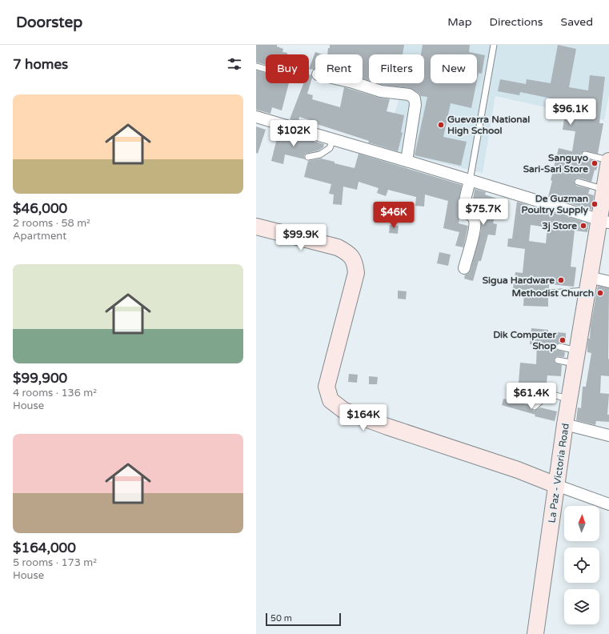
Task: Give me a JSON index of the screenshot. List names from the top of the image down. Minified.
{"streets":{"street":["La Paz - Victoria Road"]},"places":["Guevarra National High School","Sanguyo Sari-Sari Store","De Guzman Poultry Supply","3j Store","Sigua Hardware","Methodist Church","Dik Computer Shop"],"scale_bar":"50 m","north":"top","page":{"header":"Doorstep","nav":["Map","Directions","Saved"],"heading":"7 homes","chip":["Buy","Rent","Filters","New"],"list":[{"name":"$46,000","note":"2 rooms · 58 m² · Apartment"},{"name":"$99,900","note":"4 rooms · 136 m² · House"},{"name":"$164,000","note":"5 rooms · 173 m² · House"}],"price":["$96.1K","$102K","$75.7K","$46K","$99.9K","$61.4K","$164K"],"scale":"50 m"}}
